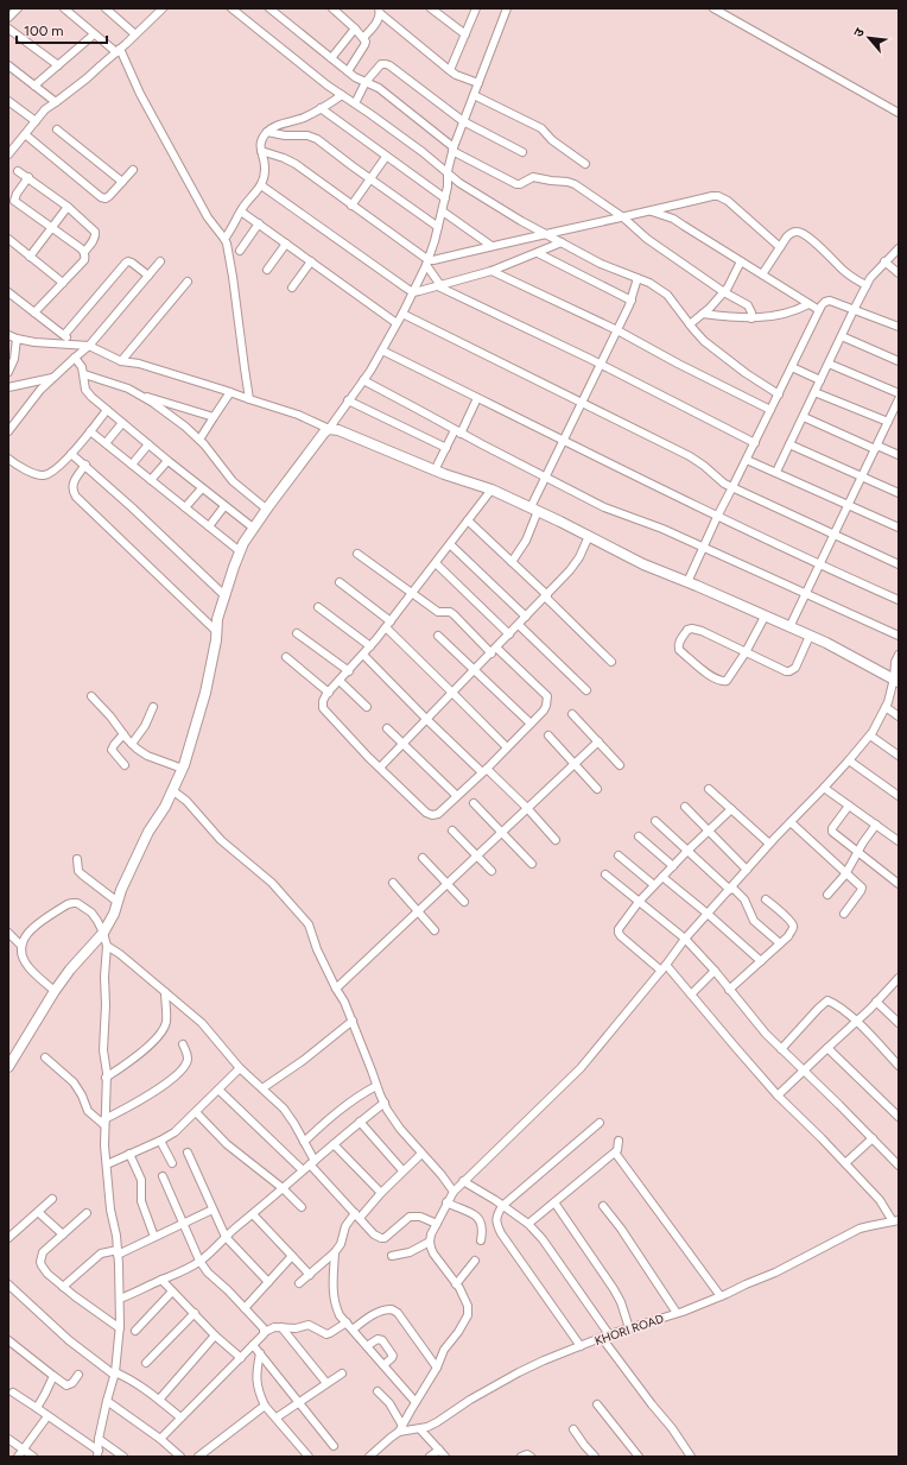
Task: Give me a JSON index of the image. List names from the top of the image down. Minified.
{"streets":{"street":["KHORI ROAD"]},"scale_bar":"100 m","north":"top left"}
